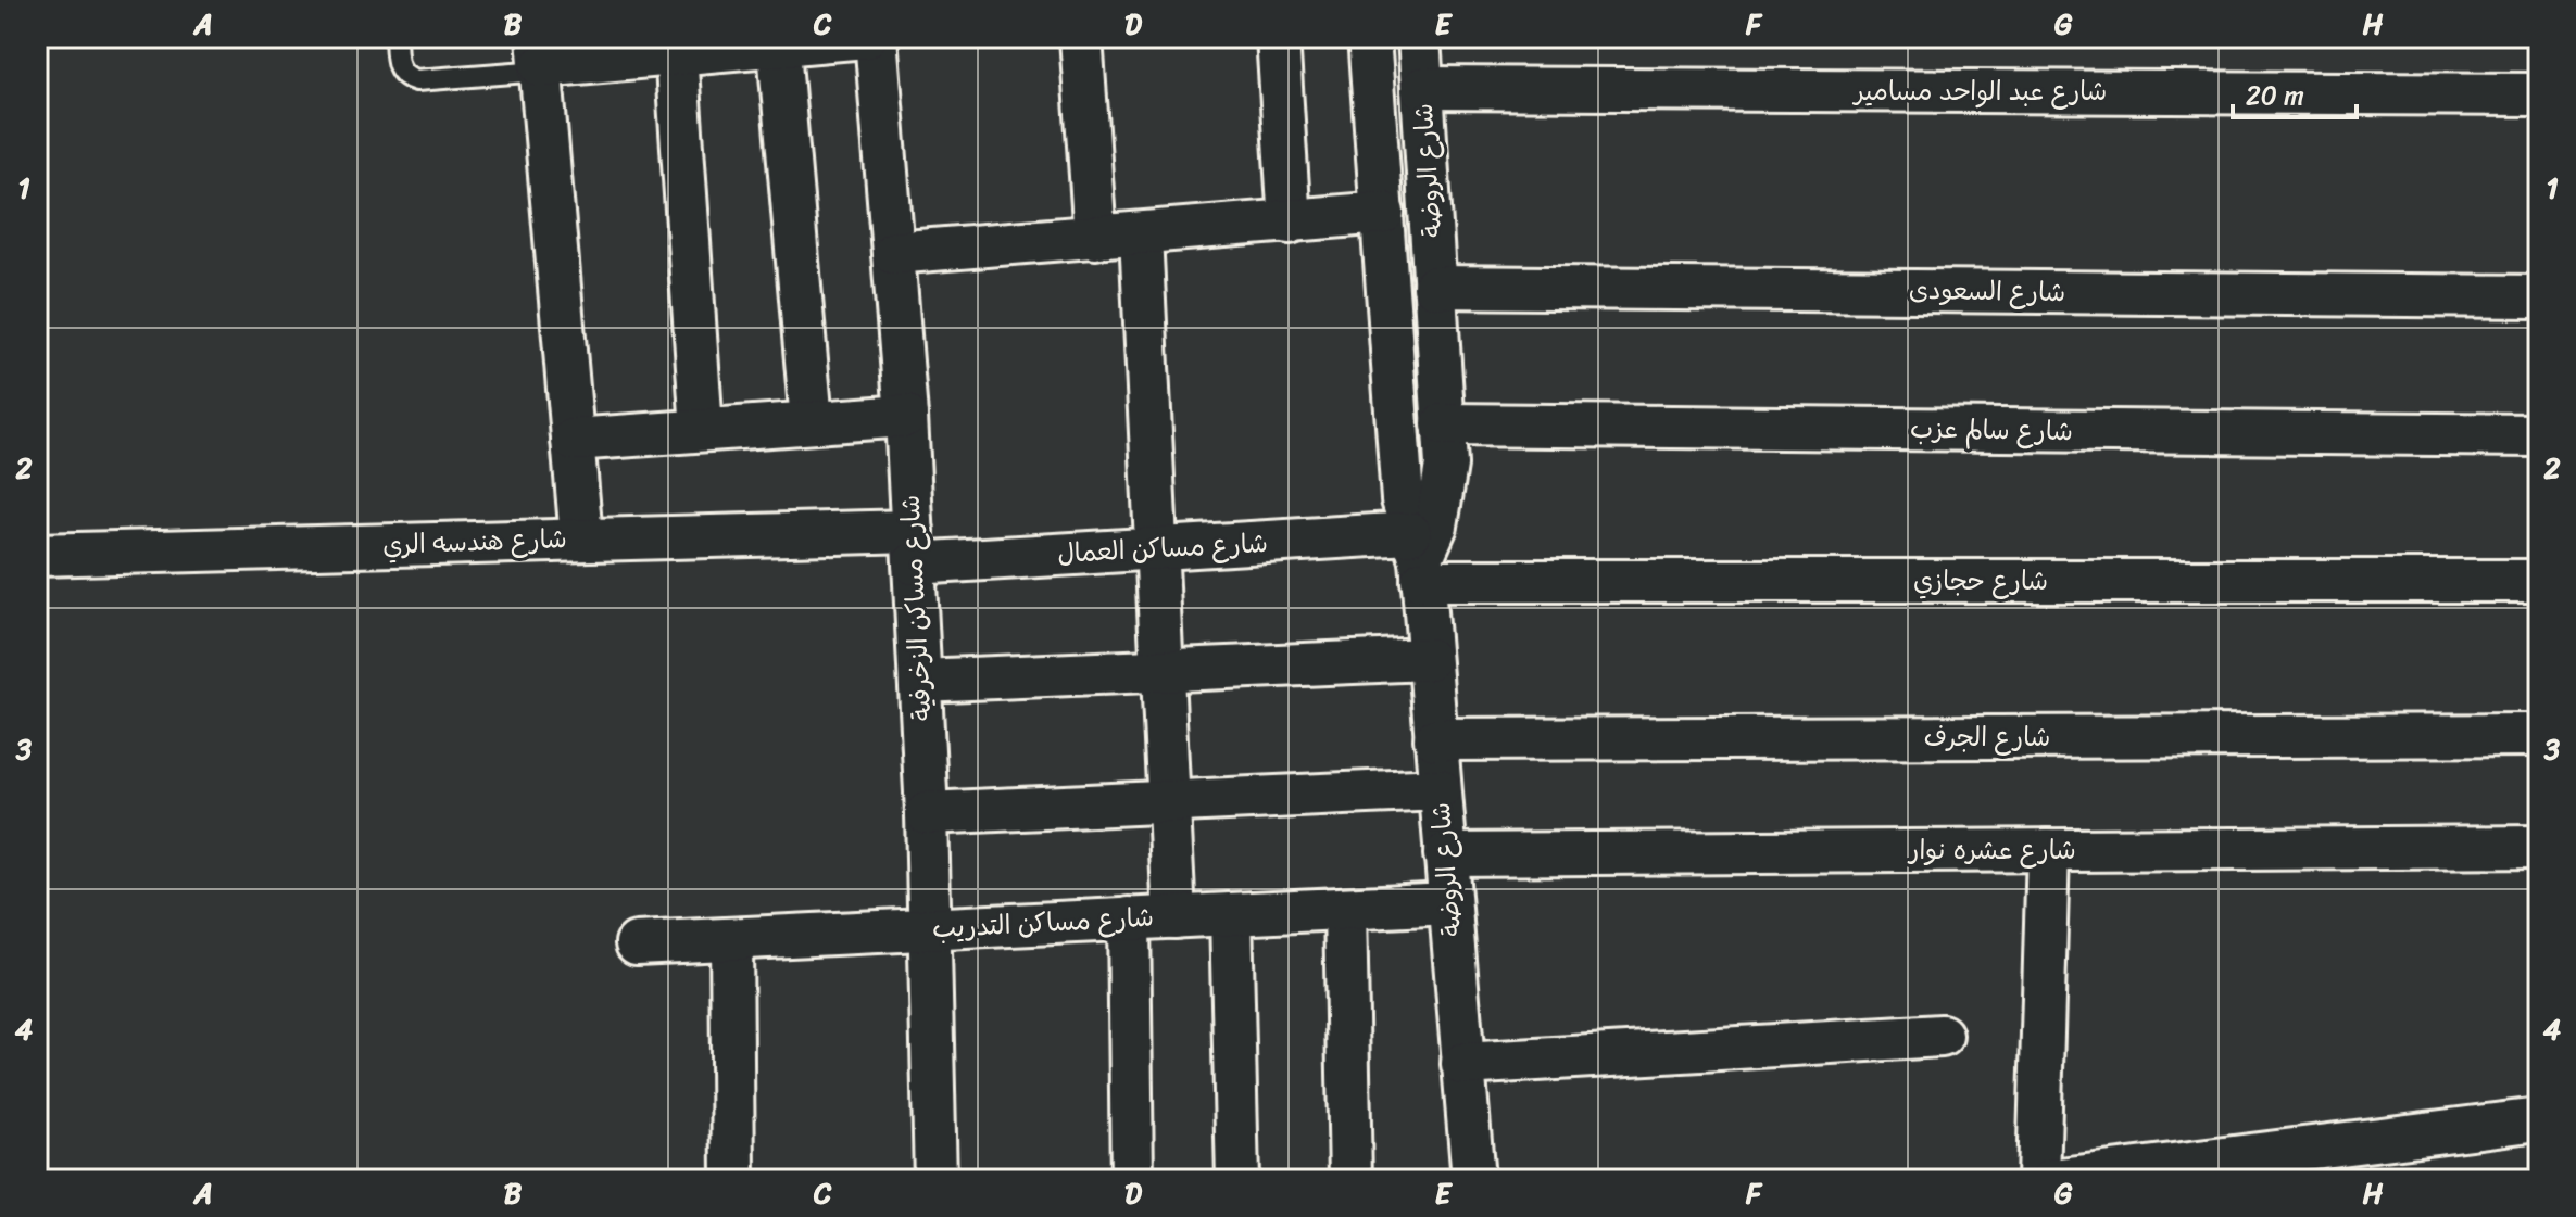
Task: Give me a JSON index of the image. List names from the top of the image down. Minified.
{"streets":{"street":["شارع عبد الواحد مسامير","شارع الروضة","شارع السعودى","شارع سالم عزب","شارع هندسه الري","شارع مساكن العمال","شارع حجازي","شارع مساكن الزخرفية","شارع الجرف","شارع عشره نوار","شارع مساكن التدريب"]},"crossings":[["شارع عبد الواحد مسامير","شارع الروضة"],["شارع الروضة","شارع السعودى"],["شارع الروضة","شارع سالم عزب"],["شارع الروضة","شارع مساكن العمال"],["شارع الروضة","شارع حجازي"],["شارع الروضة","شارع الجرف"],["شارع الروضة","شارع عشره نوار"],["شارع الروضة","شارع مساكن التدريب"],["شارع هندسه الري","شارع مساكن العمال"],["شارع هندسه الري","شارع مساكن الزخرفية"],["شارع مساكن العمال","شارع حجازي"],["شارع مساكن العمال","شارع مساكن الزخرفية"],["شارع مساكن الزخرفية","شارع مساكن التدريب"]],"scale_bar":"20 m","grid":{"columns":["A","B","C","D","E","F","G","H"],"rows":["1","2","3","4"]}}
